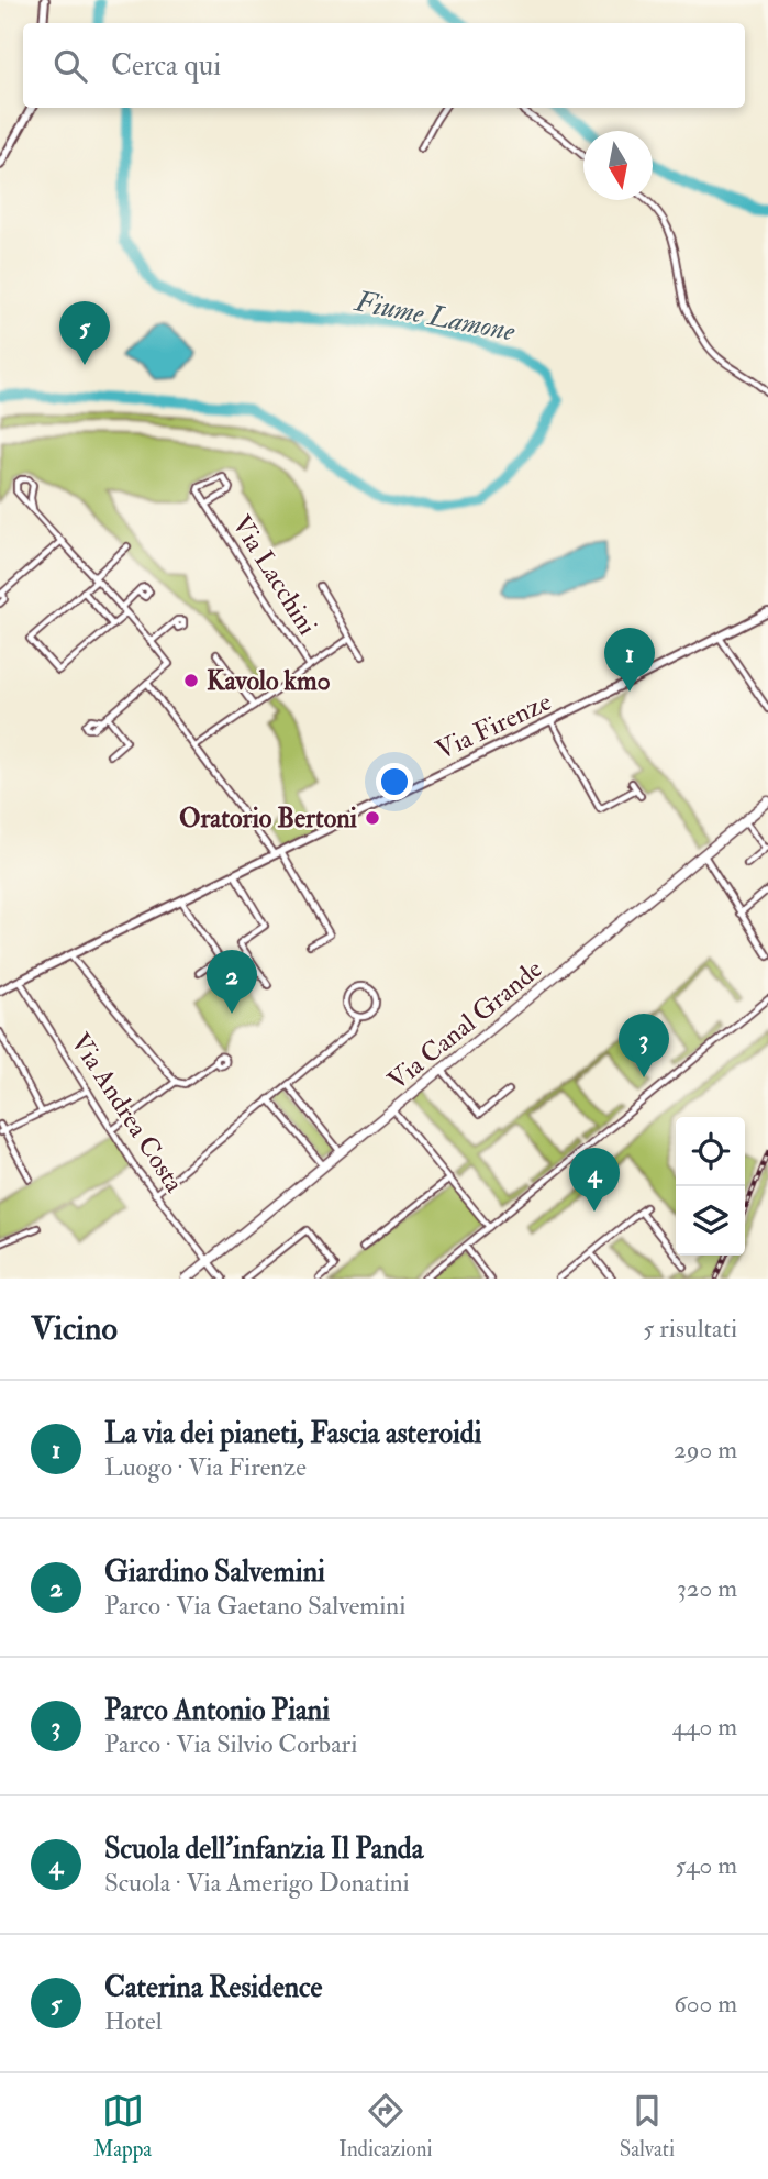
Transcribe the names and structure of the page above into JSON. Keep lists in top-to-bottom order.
{
  "streets": {
    "main road": ["Via Canal Grande"],
    "street": ["Via Lacchini", "Via Firenze", "Via Andrea Costa"]
  },
  "crossings": [
    ["Via Firenze", "Via Andrea Costa"],
    ["Via Canal Grande", "Via Andrea Costa"]
  ],
  "water": ["Fiume Lamone"],
  "places": ["Kavolo km0", "Oratorio Bertoni"],
  "north": "bottom",
  "page": {
    "search": "Cerca qui",
    "pins": [
      "5",
      "1",
      "2",
      "3",
      "4"
    ],
    "heading": ["Vicino", "5 risultati"],
    "list": [
      {
        "mark": "1",
        "name": "La via dei pianeti, Fascia asteroidi",
        "note": "Luogo · Via Firenze",
        "value": "290 m"
      },
      {
        "mark": "2",
        "name": "Giardino Salvemini",
        "note": "Parco · Via Gaetano Salvemini",
        "value": "320 m"
      },
      {
        "mark": "3",
        "name": "Parco Antonio Piani",
        "note": "Parco · Via Silvio Corbari",
        "value": "440 m"
      },
      {
        "mark": "4",
        "name": "Scuola dell'infanzia Il Panda",
        "note": "Scuola · Via Amerigo Donatini",
        "value": "540 m"
      },
      {
        "mark": "5",
        "name": "Caterina Residence",
        "note": "Hotel",
        "value": "600 m"
      }
    ],
    "nav": ["Mappa", "Indicazioni", "Salvati"]
  }
}
